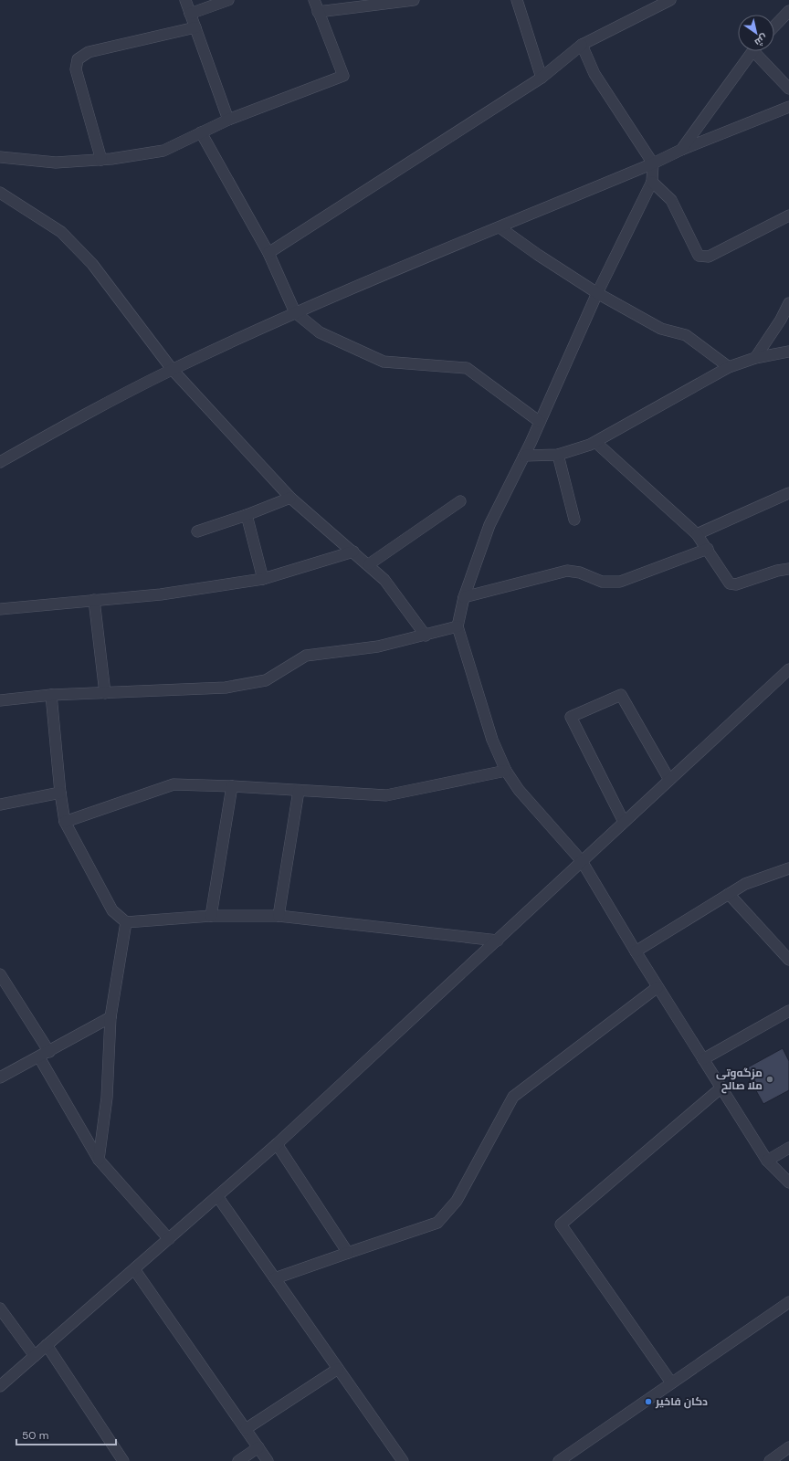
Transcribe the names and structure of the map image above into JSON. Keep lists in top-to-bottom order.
{
  "places": ["مزگه‌وتی ملا صالح", "دكان فاخیر"],
  "scale_bar": "50 m",
  "north": "bottom right"
}
